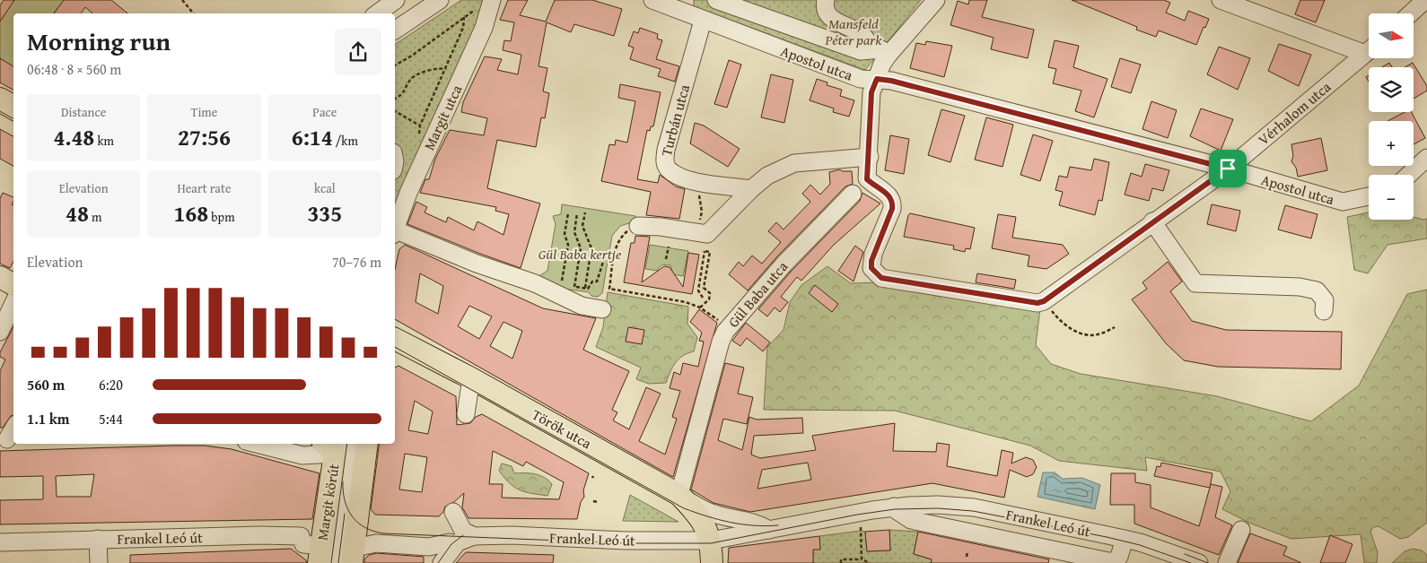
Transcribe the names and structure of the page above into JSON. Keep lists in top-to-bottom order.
{
  "streets": {
    "main road": ["Török utca", "Margit körút"],
    "street": [
      "Apostol utca",
      "Vérhalom utca",
      "Margit utca",
      "Turbán utca",
      "Gül Baba utca",
      "Frankel Leó út"
    ]
  },
  "crossings": [
    ["Apostol utca", "Vérhalom utca"],
    ["Apostol utca", "Turbán utca"],
    ["Gül Baba utca", "Török utca"],
    ["Gül Baba utca", "Frankel Leó út"],
    ["Török utca", "Frankel Leó út"],
    ["Margit körút", "Frankel Leó út"]
  ],
  "parks": ["Mansfeld Péter park", "Gül Baba kertje"],
  "north": "right",
  "page": {
    "map_buttons": ["+", "−"],
    "heading": ["Morning run", "06:48 · 8 × 560 m"],
    "stats": [
      ["Distance", "4.48 km"],
      ["Time", "27:56"],
      ["Pace", "6:14 /km"],
      ["Elevation", "48 m"],
      ["Heart rate", "168 bpm"],
      ["kcal", "335"]
    ],
    "chart": ["Elevation", "70–76 m"],
    "list": [
      {
        "name": "560 m",
        "note": "6:20"
      },
      {
        "name": "1.1 km",
        "note": "5:44"
      }
    ]
  }
}
